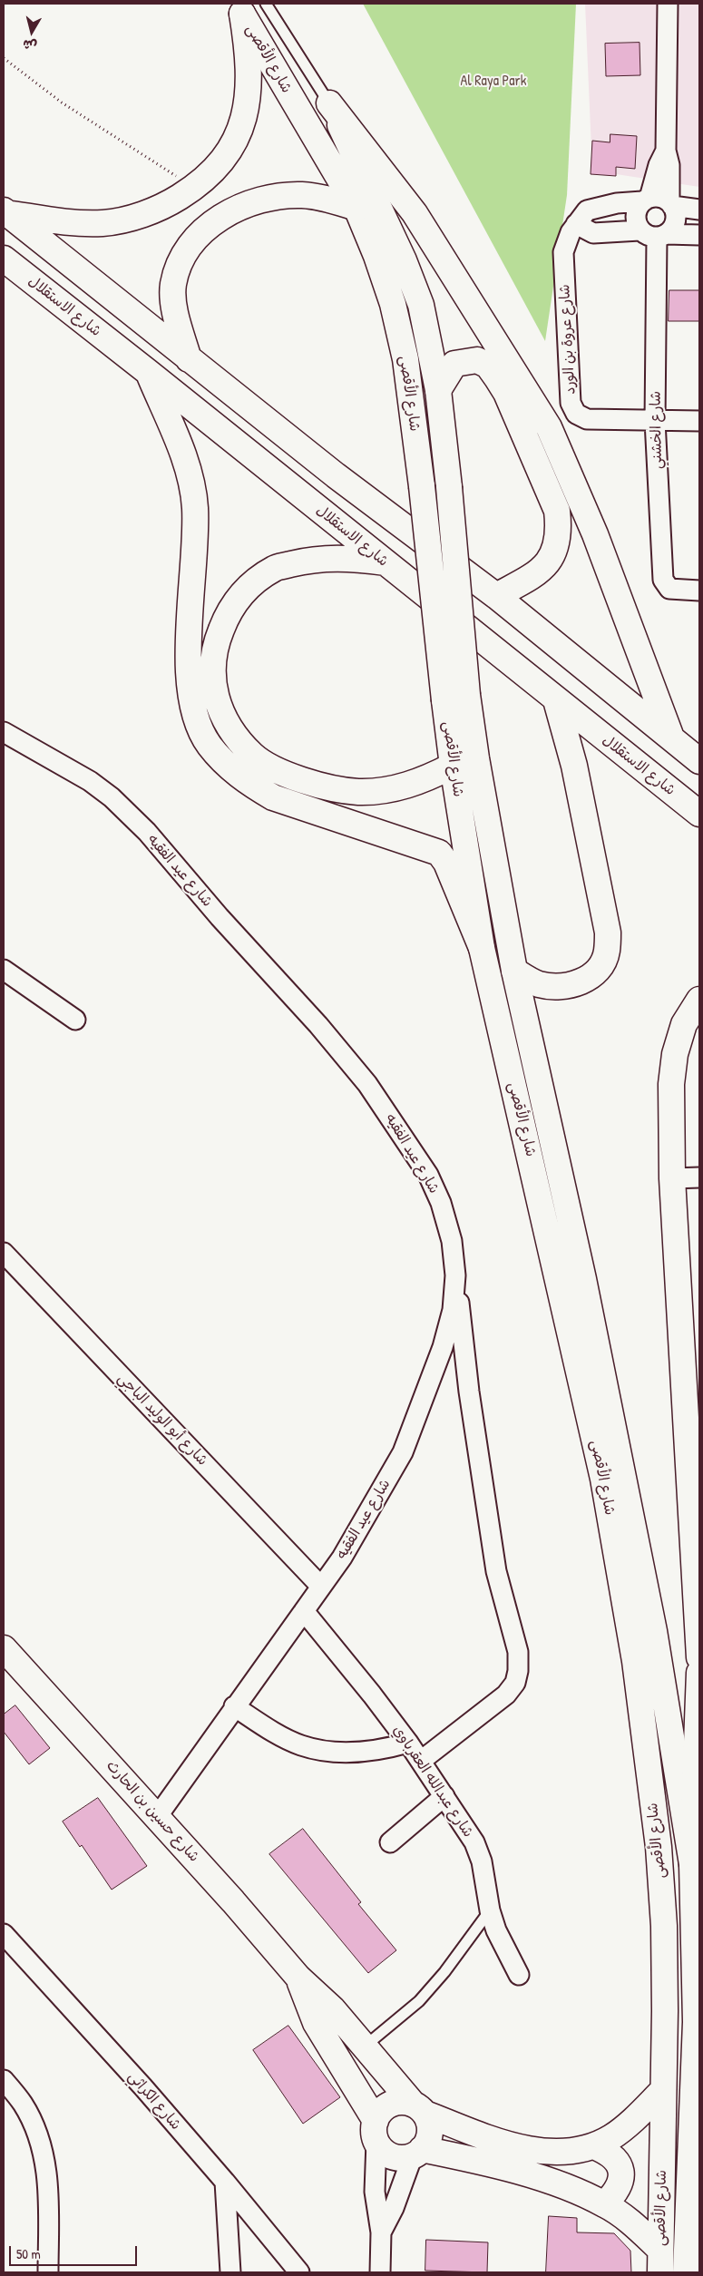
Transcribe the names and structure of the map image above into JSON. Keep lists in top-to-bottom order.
{
  "streets": {
    "main road": ["شارع الأقصى", "شارع الاستقلال", "شارع حسين بن الحارث"],
    "street": [
      "شارع عروة بن الورد",
      "شارع الخشني",
      "شارع عيد الفقيه",
      "شارع أبو الوليد الباجي",
      "شارع عبدالله العقرباوي",
      "شارع الكراثي"
    ]
  },
  "crossings": [
    ["شارع الأقصى", "شارع حسين بن الحارث"],
    ["شارع عروة بن الورد", "شارع الخشني"],
    ["شارع عيد الفقيه", "شارع أبو الوليد الباجي"],
    ["شارع عيد الفقيه", "شارع عبدالله العقرباوي"],
    ["شارع عيد الفقيه", "شارع حسين بن الحارث"]
  ],
  "parks": ["Al Raya Park"],
  "scale_bar": "50 m",
  "north": "bottom"
}
